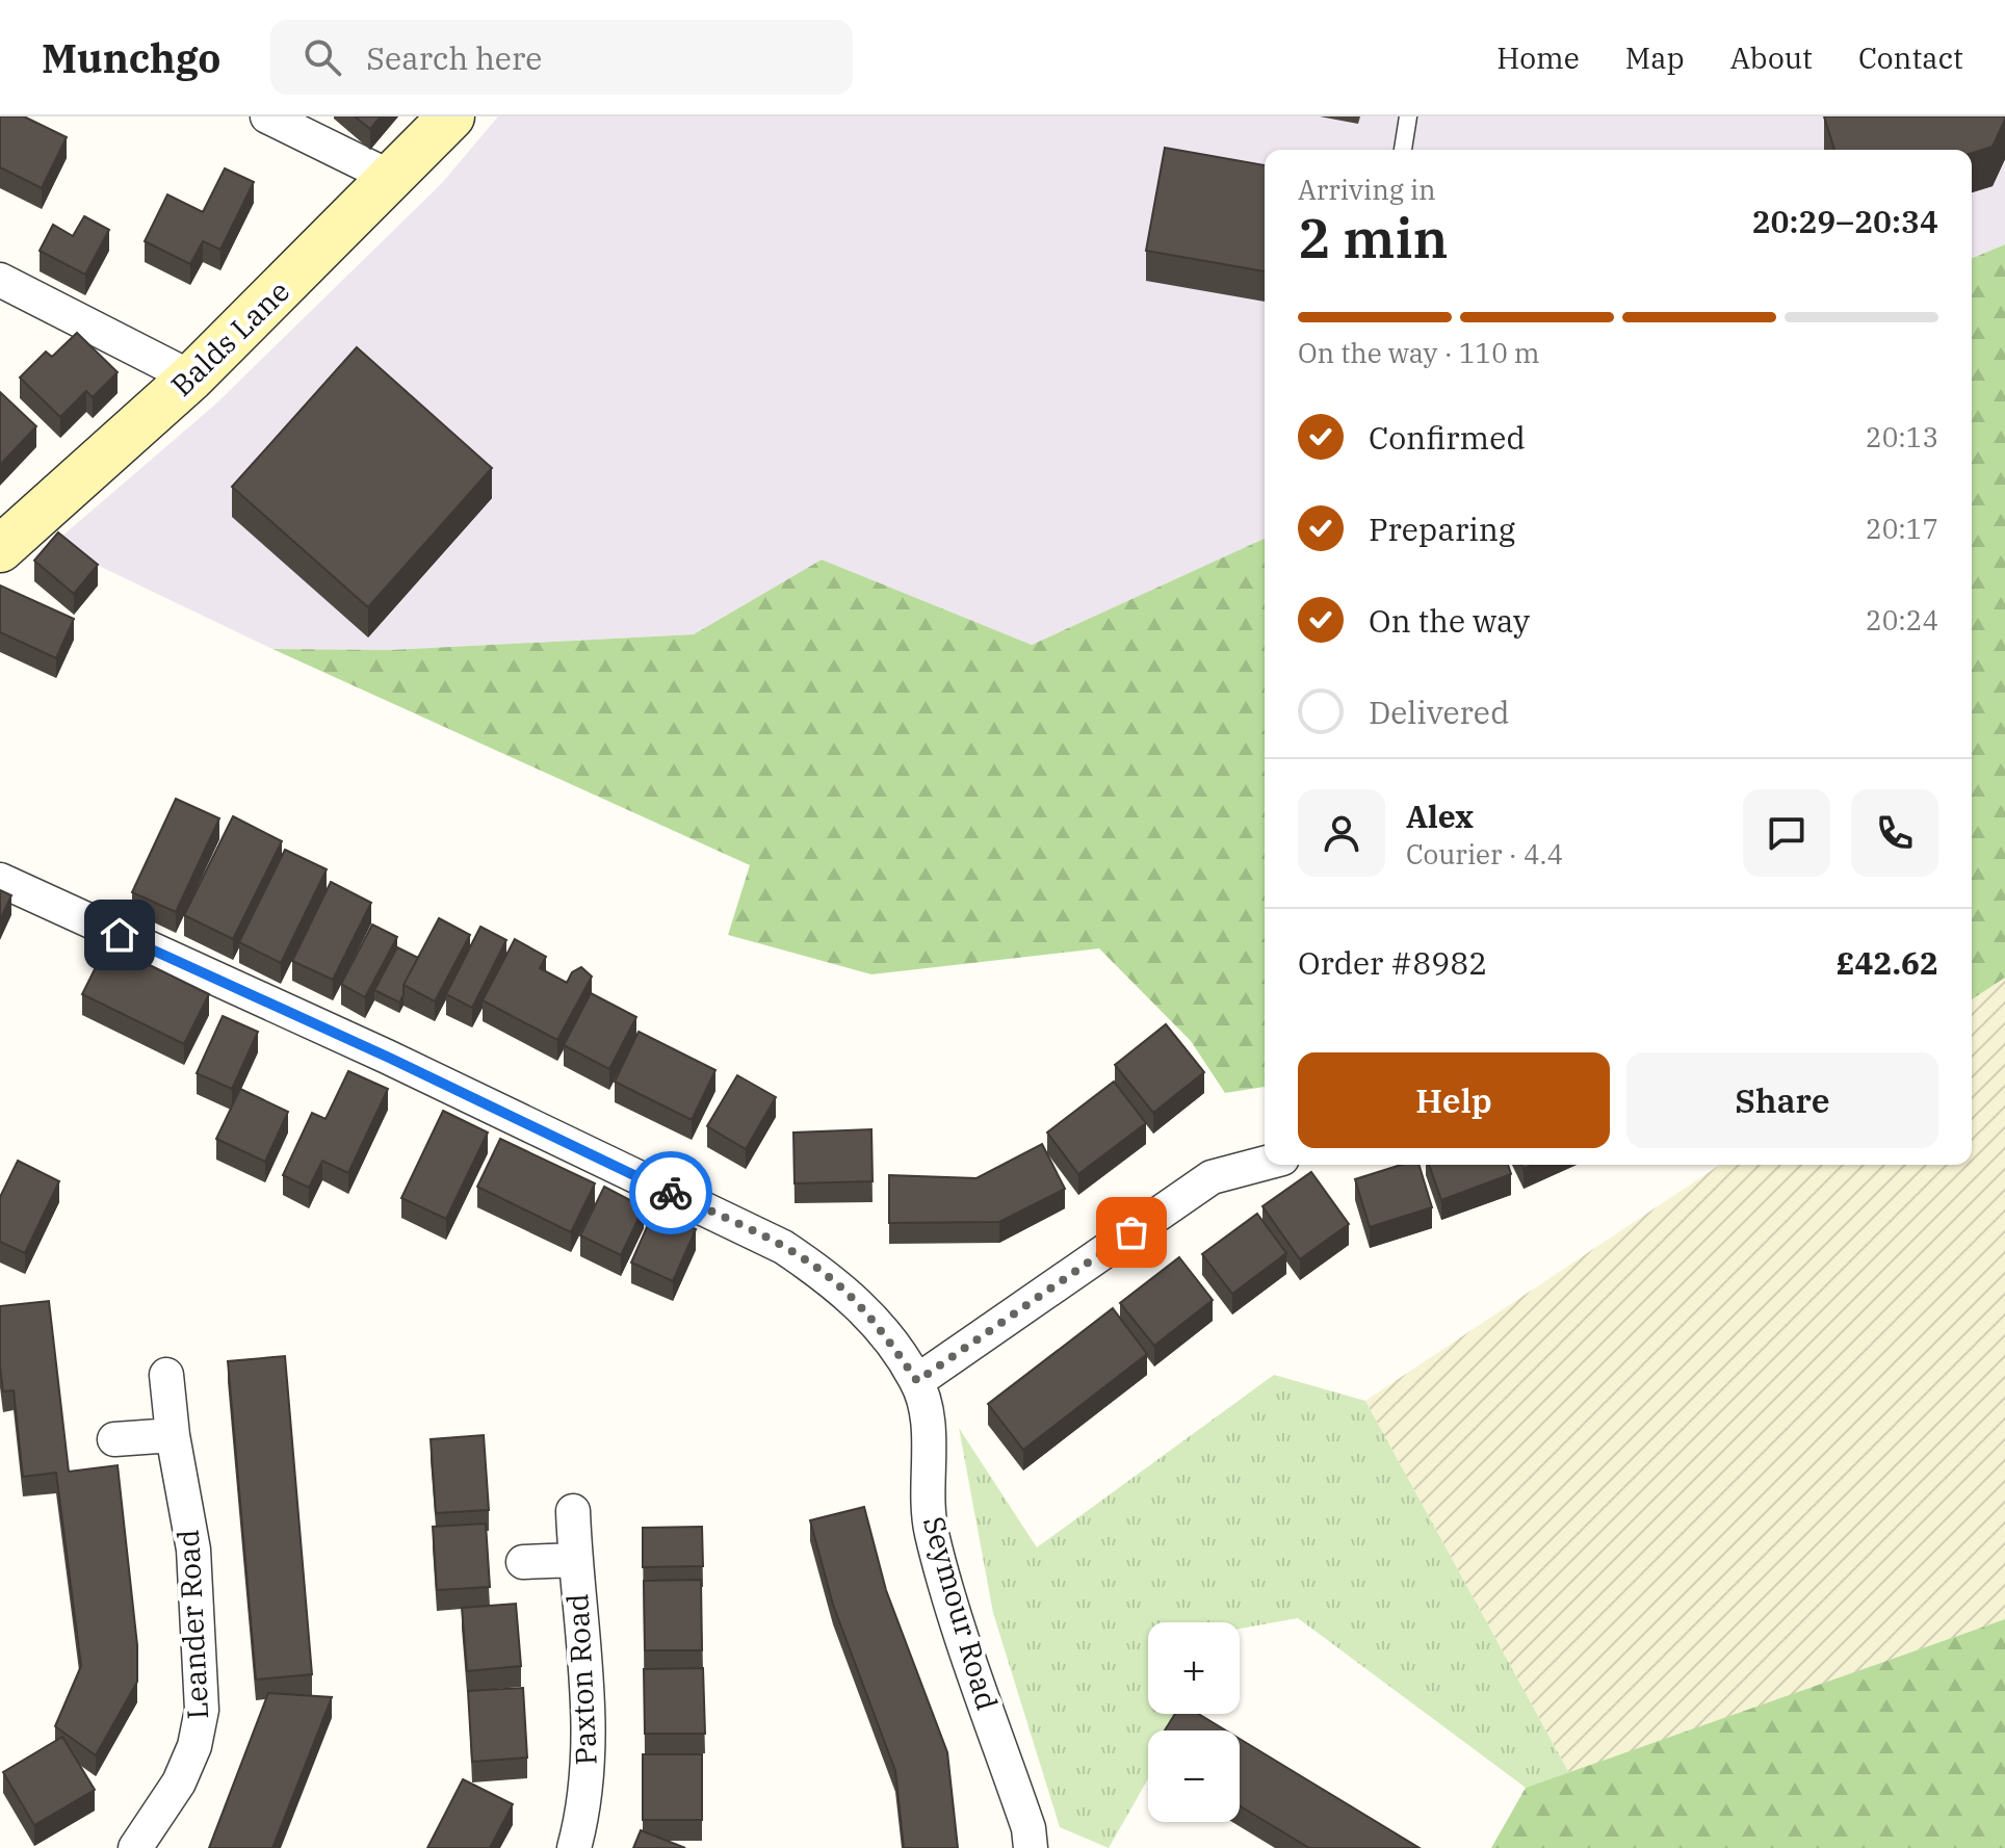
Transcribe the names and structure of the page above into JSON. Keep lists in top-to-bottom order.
{
  "streets": {
    "street": [
      "Balds Lane",
      "Seymour Road",
      "Leander Road",
      "Paxton Road"
    ]
  },
  "page": {
    "header": "Munchgo",
    "search": "Search here",
    "nav": [
      "Home",
      "Map",
      "About",
      "Contact"
    ],
    "heading": ["2 min", "Arriving in", "20:29–20:34"],
    "panel": [
      "Alex",
      "Courier · 4.4",
      "Order #8982",
      "£42.62"
    ],
    "bar": "On the way · 110 m",
    "list": [
      ["Confirmed", "20:13"],
      ["Preparing", "20:17"],
      ["On the way", "20:24"],
      "Delivered"
    ],
    "buttons": ["Help", "Share"],
    "map_buttons": ["+", "−"]
  }
}
